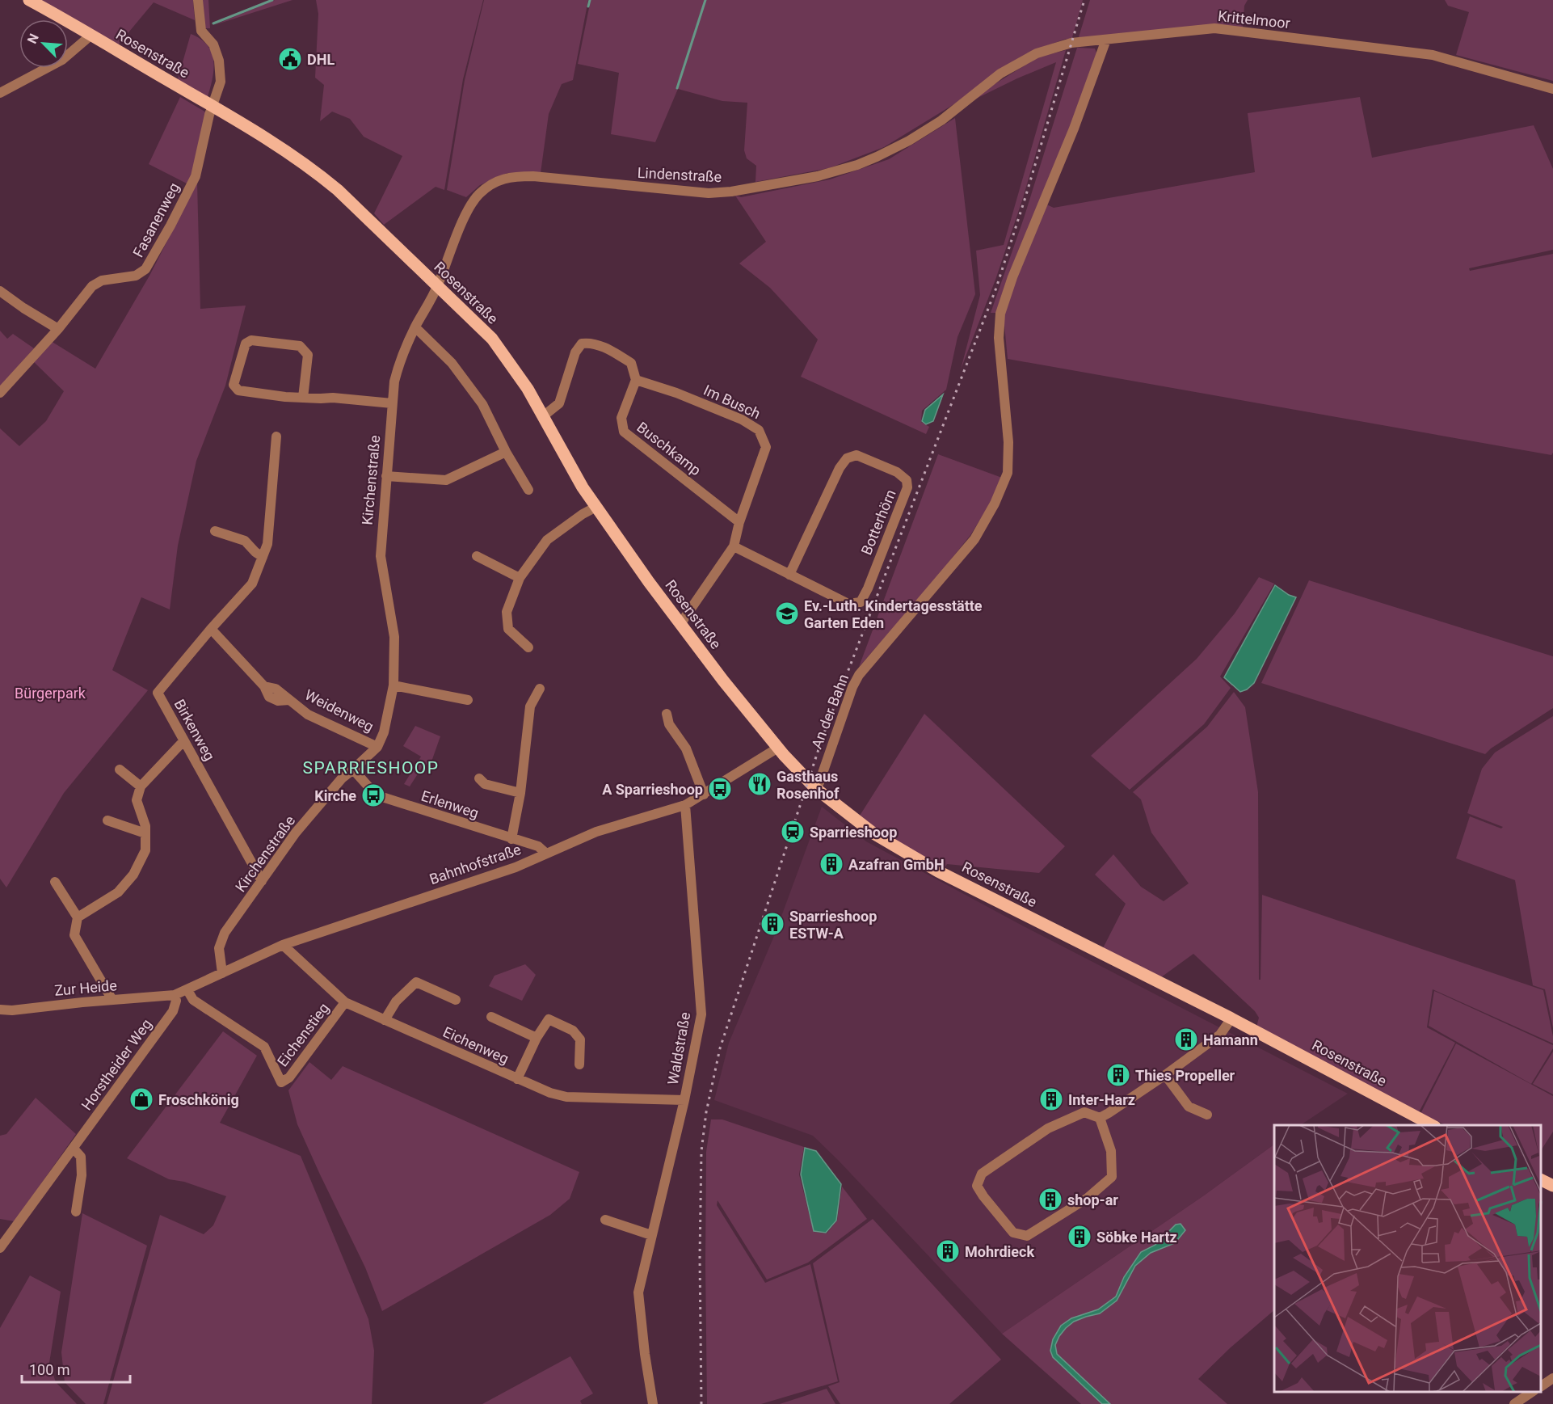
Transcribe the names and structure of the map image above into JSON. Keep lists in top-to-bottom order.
{
  "streets": {
    "main road": ["Rosenstraße"],
    "street": [
      "Krittelmoor",
      "Lindenstraße",
      "Fasanenweg",
      "Im Busch",
      "Buschkamp",
      "Kirchenstraße",
      "Botterhörn",
      "Weidenweg",
      "An der Bahn",
      "Birkenweg",
      "Erlenweg",
      "Bahnhofstraße",
      "Zur Heide",
      "Eichenstieg",
      "Eichenweg",
      "Waldstraße",
      "Horstheider Weg"
    ]
  },
  "crossings": [
    ["Krittelmoor", "Lindenstraße"],
    ["Krittelmoor", "An der Bahn"],
    ["Rosenstraße", "Lindenstraße"],
    ["Rosenstraße", "Fasanenweg"],
    ["Rosenstraße", "Im Busch"],
    ["Rosenstraße", "Kirchenstraße"],
    ["Rosenstraße", "An der Bahn"],
    ["Rosenstraße", "Bahnhofstraße"],
    ["Lindenstraße", "Kirchenstraße"],
    ["Im Busch", "Buschkamp"],
    ["Im Busch", "Botterhörn"],
    ["Kirchenstraße", "Weidenweg"],
    ["Kirchenstraße", "Birkenweg"],
    ["Kirchenstraße", "Erlenweg"],
    ["Kirchenstraße", "Bahnhofstraße"],
    ["Weidenweg", "Birkenweg"],
    ["Erlenweg", "Bahnhofstraße"],
    ["Bahnhofstraße", "Zur Heide"],
    ["Bahnhofstraße", "Eichenstieg"],
    ["Bahnhofstraße", "Eichenweg"],
    ["Bahnhofstraße", "Waldstraße"],
    ["Bahnhofstraße", "Horstheider Weg"],
    ["Zur Heide", "Horstheider Weg"],
    ["Eichenstieg", "Eichenweg"],
    ["Eichenweg", "Waldstraße"]
  ],
  "districts": ["SPARRIESHOOP"],
  "parks": ["Bürgerpark"],
  "places": {
    "public building": ["DHL"],
    "school or university": ["Ev.-Luth. Kindertagesstätte Garten Eden"],
    "restaurant": ["Gasthaus Rosenhof"],
    "bus stop": ["A Sparrieshoop", "Kirche"],
    "station": ["Sparrieshoop"],
    "building": [
      "Azafran GmbH",
      "Sparrieshoop ESTW-A",
      "Hamann",
      "Thies Propeller",
      "Inter-Harz",
      "shop-ar",
      "Söbke Hartz",
      "Mohrdieck"
    ],
    "shop": ["Froschkönig"]
  },
  "scale_bar": "100 m",
  "north": "top left"
}
